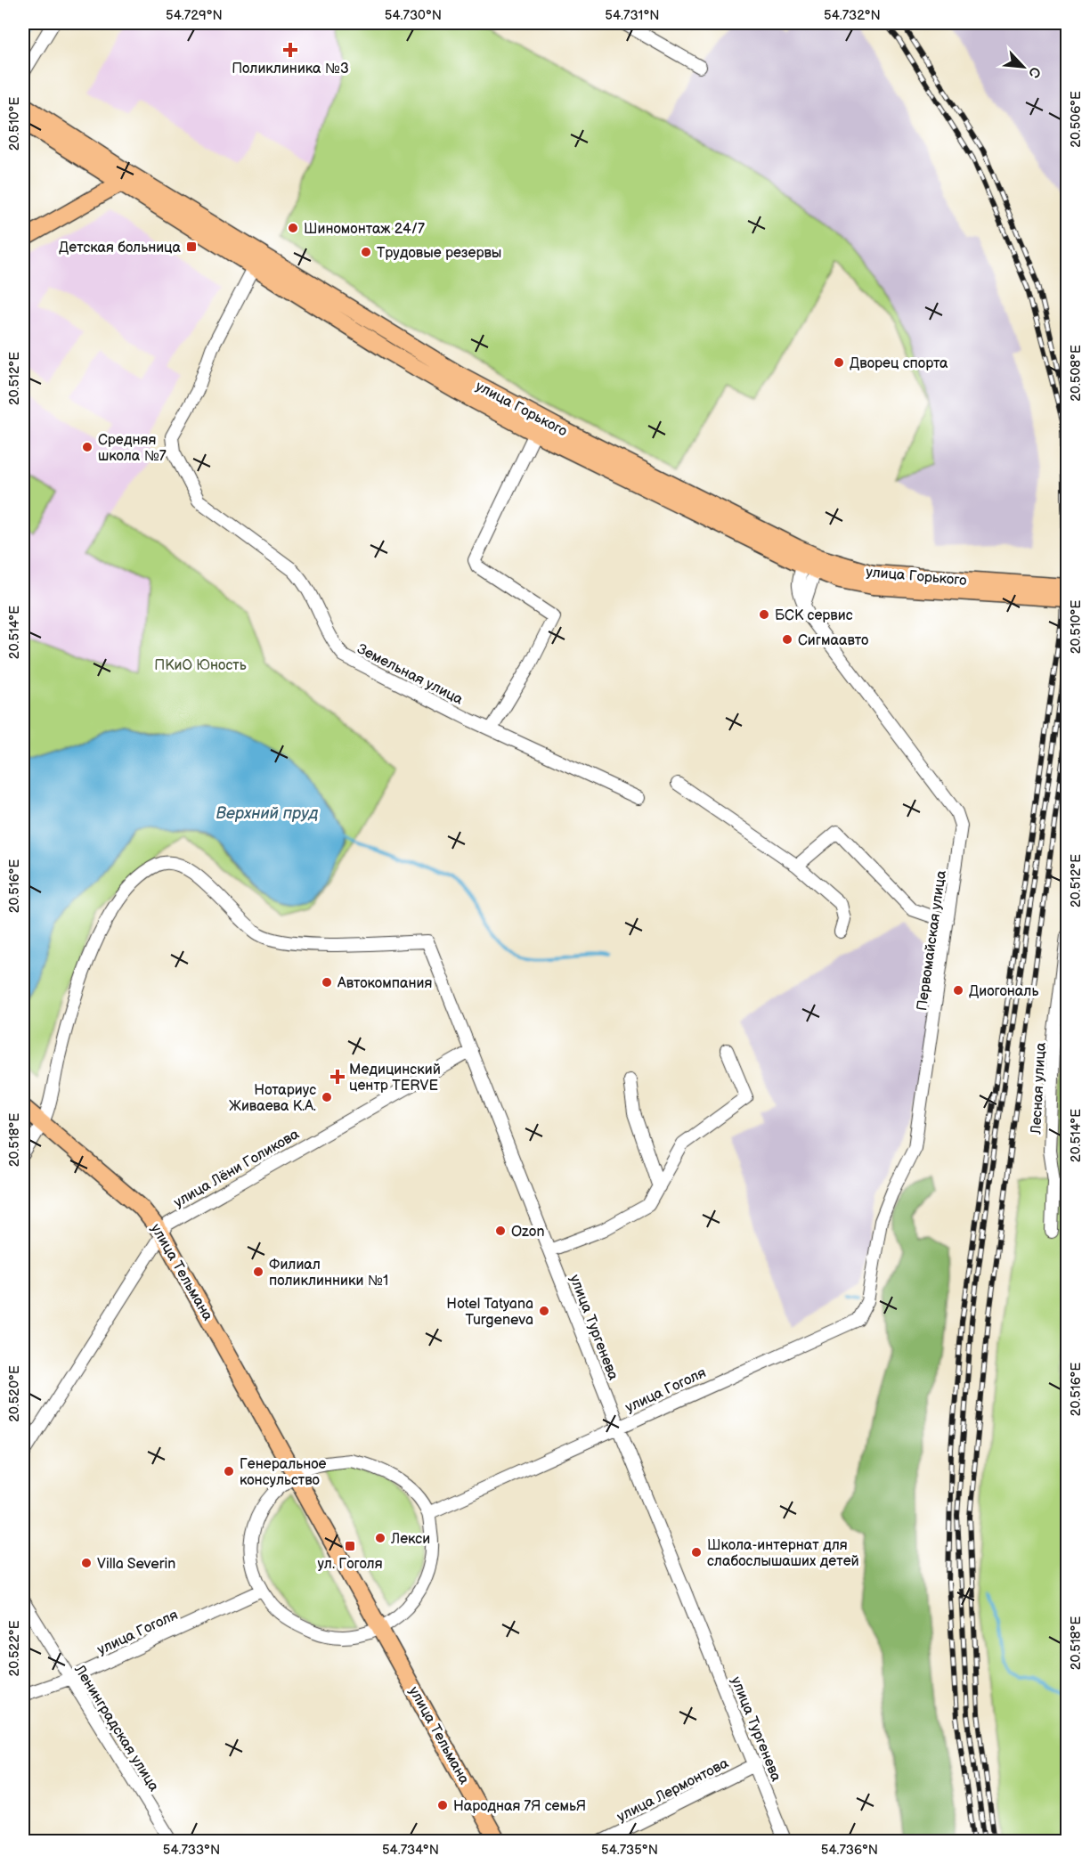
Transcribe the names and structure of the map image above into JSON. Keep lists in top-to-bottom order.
{
  "streets": {
    "main road": ["улица Горького", "улица Тельмана"],
    "street": [
      "Земельная улица",
      "Первомайская улица",
      "Лесная улица",
      "улица Лёни Голикова",
      "улица Тургенева",
      "улица Гоголя",
      "Ленинградская улица",
      "улица Лермонтова"
    ]
  },
  "crossings": [
    ["улица Горького", "Земельная улица"],
    ["улица Горького", "Первомайская улица"],
    ["Первомайская улица", "улица Гоголя"],
    ["улица Лёни Голикова", "улица Тельмана"],
    ["улица Лёни Голикова", "улица Тургенева"],
    ["улица Тельмана", "улица Тургенева"],
    ["улица Тургенева", "улица Гоголя"],
    ["улица Тургенева", "улица Лермонтова"],
    ["улица Гоголя", "Ленинградская улица"]
  ],
  "water": ["Верхний пруд"],
  "parks": ["ПКиО Юность"],
  "places": {
    "health": ["Поликлиника №3", "Медицинский центр TERVE"],
    "other": [
      "Шиномонтаж 24/7",
      "Трудовые резервы",
      "Дворец спорта",
      "Средняя школа №7",
      "БСК сервис",
      "Сигмаавто",
      "Автокомпания",
      "Диогональ",
      "Нотариус Живаева К.А.",
      "Ozon",
      "Филиал поликлинники №1",
      "Hotel Tatyana Turgeneva",
      "Генеральное консульство",
      "Лекси",
      "Школа-интернат для слабослышаших детей",
      "Villa Severin",
      "Народная 7Я семьЯ"
    ],
    "transit": ["Детская больница", "ул. Гоголя"]
  },
  "north": "bottom right",
  "coordinates": [
    "54.729°N",
    "54.730°N",
    "54.731°N",
    "54.732°N",
    "20.506°E",
    "20.510°E",
    "20.508°E",
    "20.512°E",
    "20.514°E",
    "20.516°E",
    "20.518°E",
    "20.520°E",
    "20.522°E",
    "54.733°N",
    "54.734°N",
    "54.735°N",
    "54.736°N"
  ]
}
